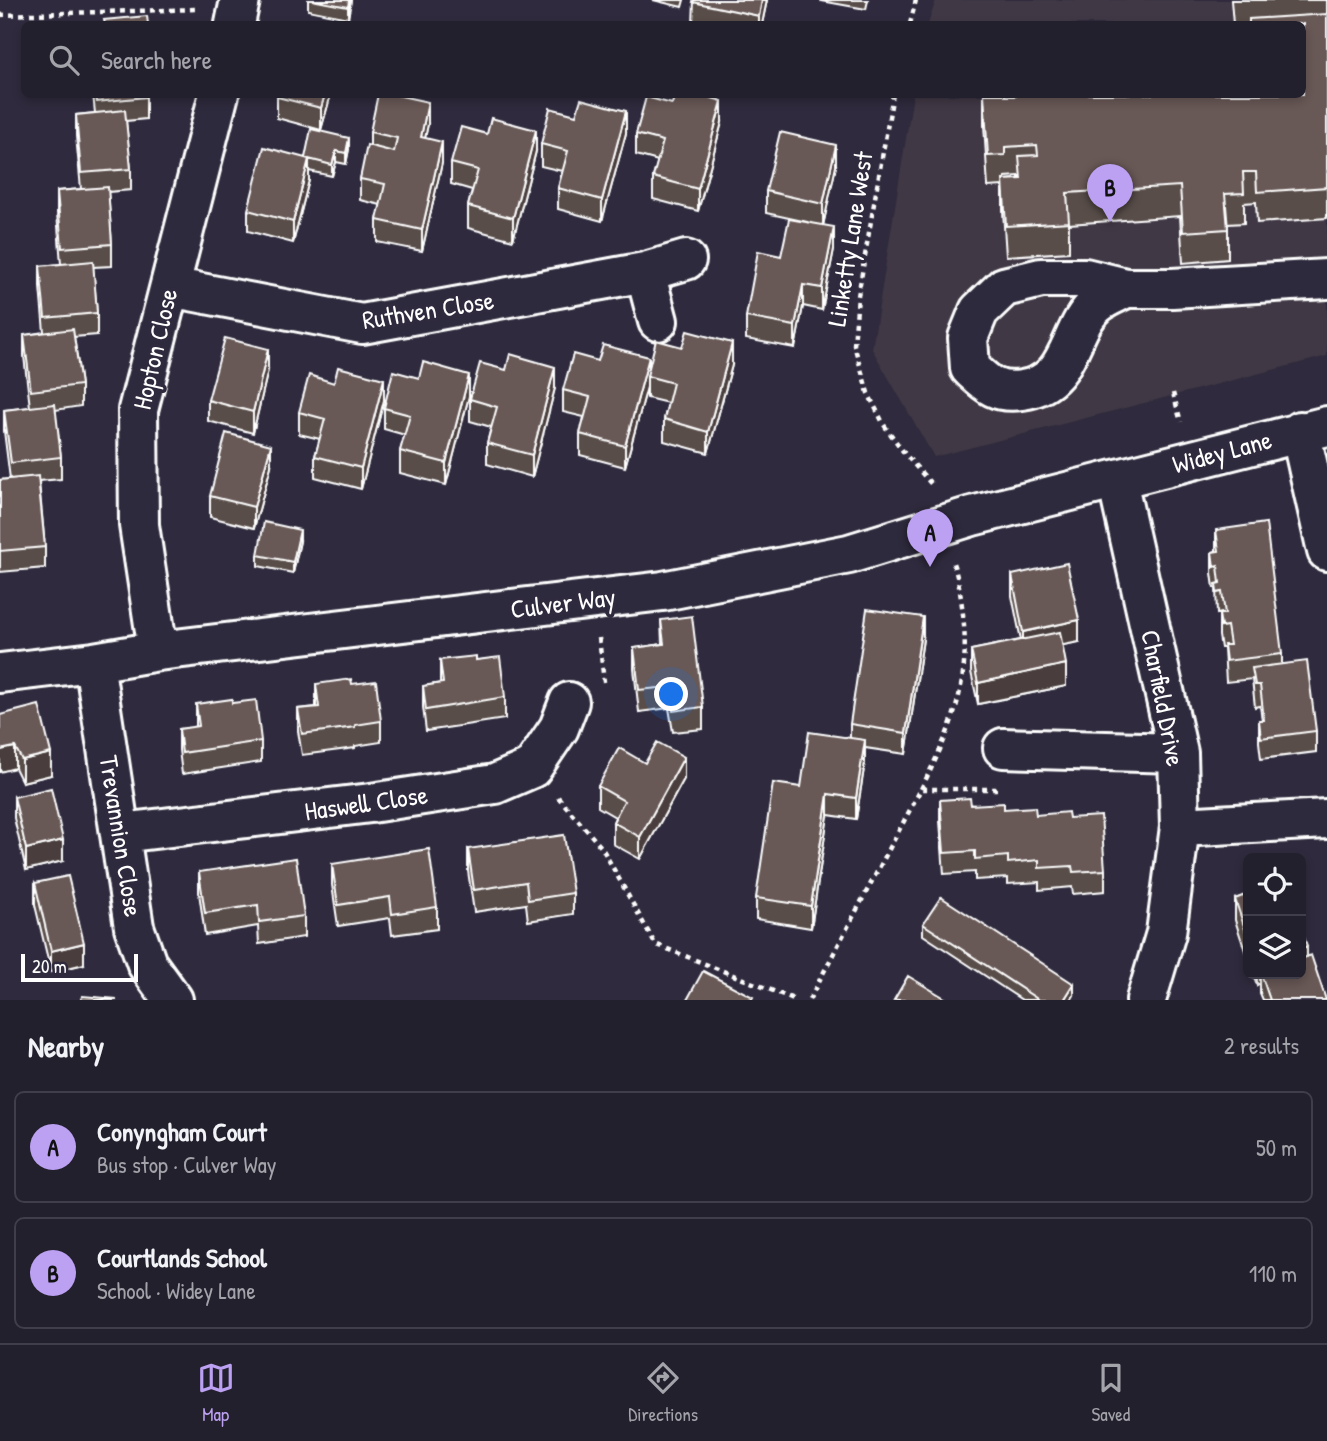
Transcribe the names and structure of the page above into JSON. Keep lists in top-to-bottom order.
{
  "streets": {
    "street": [
      "Ruthven Close",
      "Hopton Close",
      "Widey Lane",
      "Culver Way",
      "Charfield Drive",
      "Haswell Close",
      "Trevannion Close"
    ],
    "path": ["Linketty Lane West"]
  },
  "crossings": [
    ["Linketty Lane West", "Culver Way"],
    ["Ruthven Close", "Hopton Close"],
    ["Hopton Close", "Culver Way"],
    ["Widey Lane", "Culver Way"],
    ["Widey Lane", "Charfield Drive"],
    ["Culver Way", "Charfield Drive"],
    ["Culver Way", "Trevannion Close"],
    ["Haswell Close", "Trevannion Close"]
  ],
  "scale_bar": "20 m",
  "page": {
    "search": "Search here",
    "pins": ["B", "A"],
    "scale": "20 m",
    "heading": ["Nearby", "2 results"],
    "list": [
      {
        "mark": "A",
        "name": "Conyngham Court",
        "note": "Bus stop · Culver Way",
        "value": "50 m"
      },
      {
        "mark": "B",
        "name": "Courtlands School",
        "note": "School · Widey Lane",
        "value": "110 m"
      }
    ],
    "nav": ["Map", "Directions", "Saved"]
  }
}
